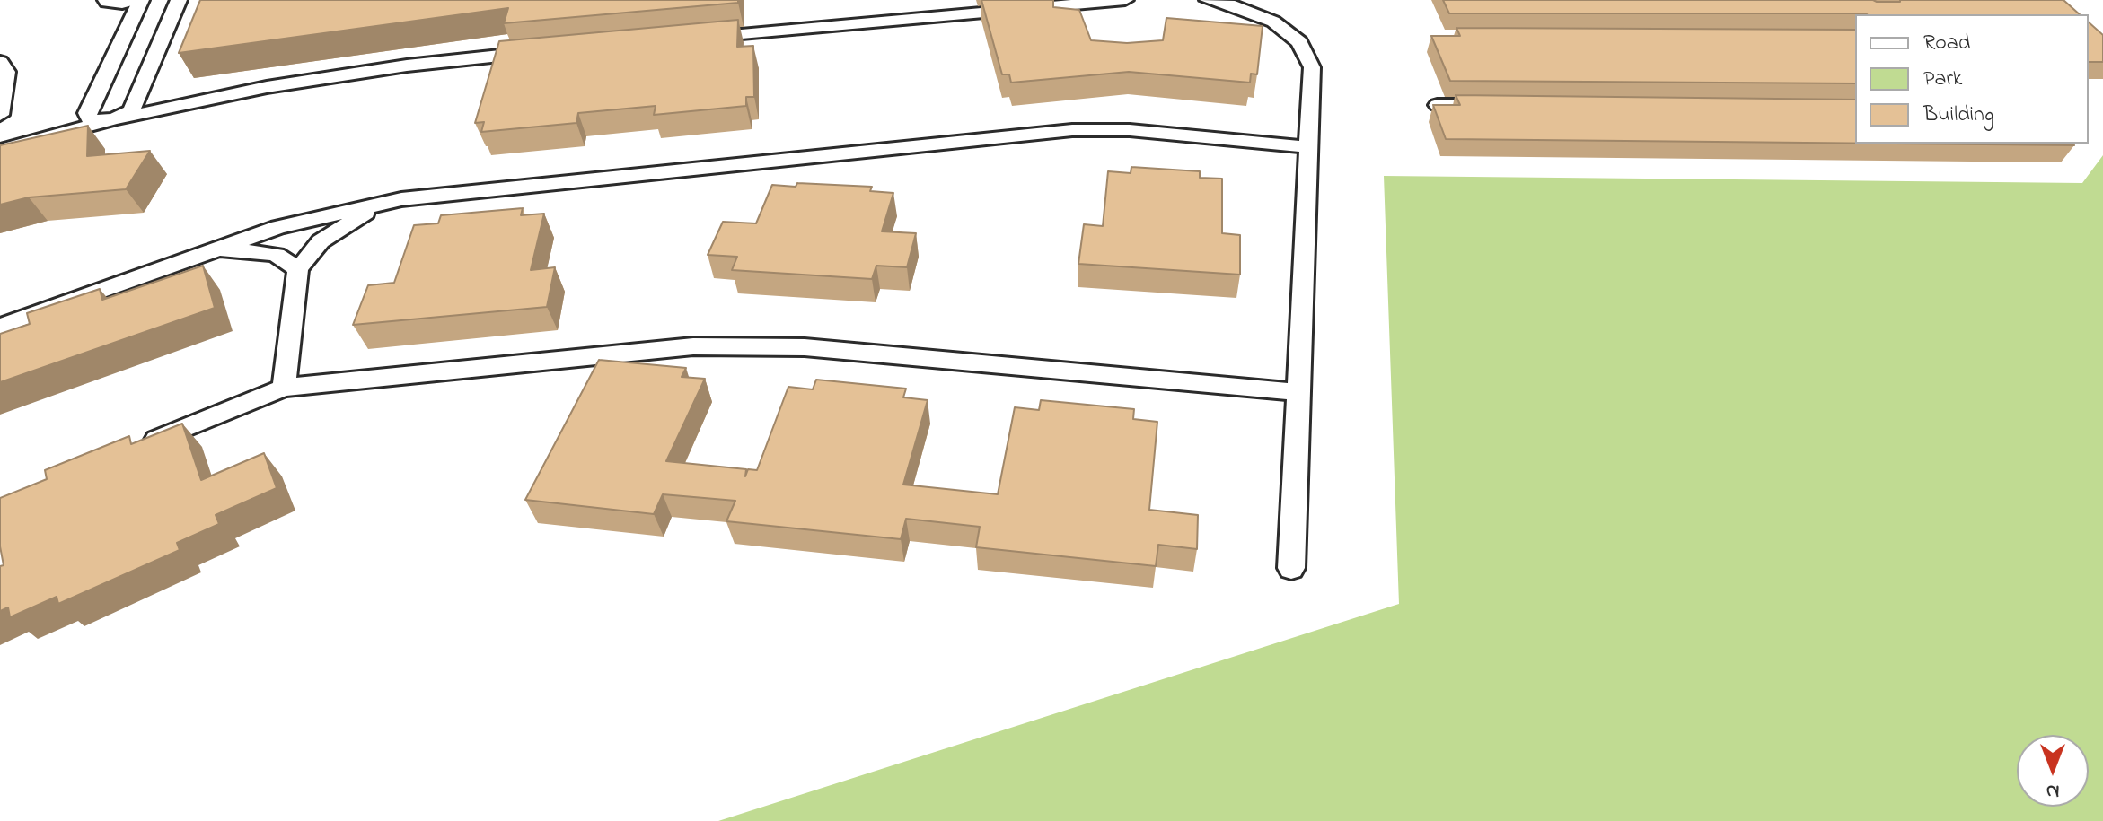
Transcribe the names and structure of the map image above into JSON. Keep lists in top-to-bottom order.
{
  "legend": ["Road", "Park", "Building"],
  "north": "bottom"
}
